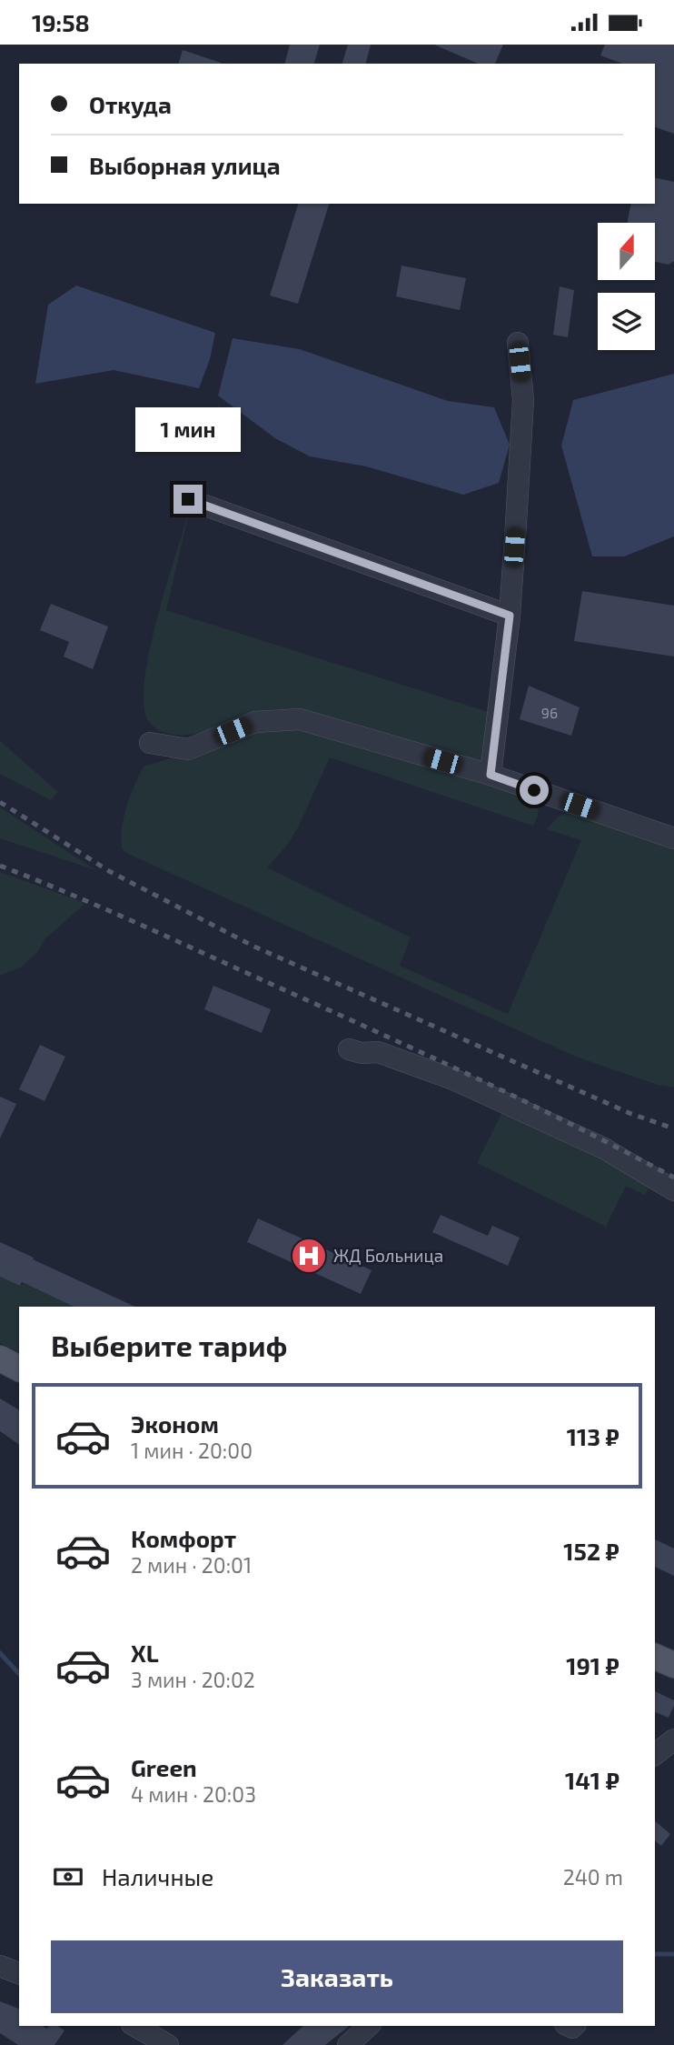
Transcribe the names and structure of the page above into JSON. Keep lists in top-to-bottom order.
{
  "places": {
    "hospital": ["ЖД Больница"]
  },
  "house_numbers": ["96"],
  "north": "top",
  "page": {
    "status": "19:58",
    "banner": ["Откуда", "Выборная улица"],
    "bubble": "1 мин",
    "heading": "Выберите тариф",
    "list": [
      {
        "name": "Эконом",
        "note": "1 мин · 20:00",
        "value": "113 ₽"
      },
      {
        "name": "Комфорт",
        "note": "2 мин · 20:01",
        "value": "152 ₽"
      },
      {
        "name": "XL",
        "note": "3 мин · 20:02",
        "value": "191 ₽"
      },
      {
        "name": "Green",
        "note": "4 мин · 20:03",
        "value": "141 ₽"
      }
    ],
    "pay": ["Наличные", "240 m"],
    "buttons": "Заказать"
  }
}
